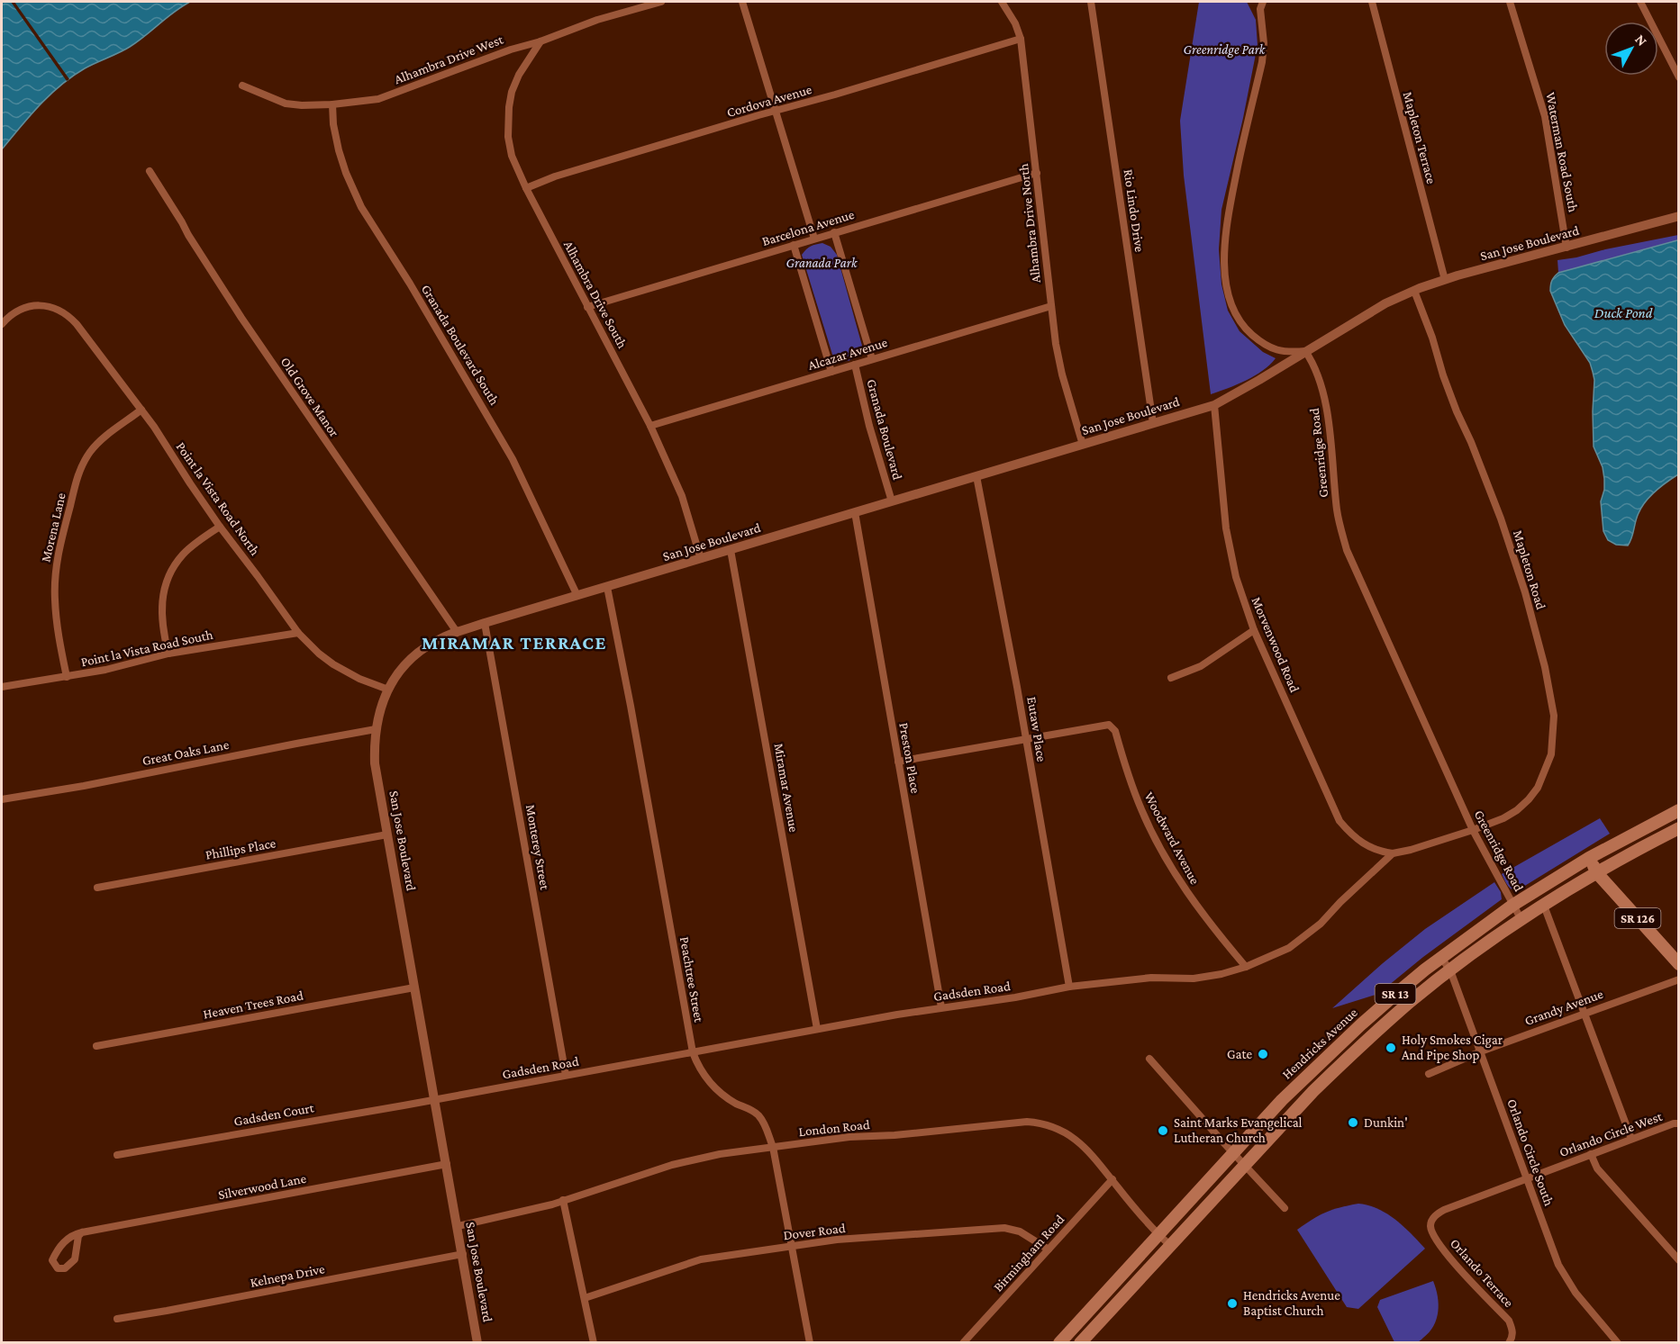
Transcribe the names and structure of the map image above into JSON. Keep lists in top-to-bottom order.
{
  "streets": {
    "main road": ["SR 126", "SR 13", "Hendricks Avenue"],
    "street": [
      "Alhambra Drive West",
      "Cordova Avenue",
      "Mapleton Terrace",
      "Waterman Road South",
      "Rio Lindo Drive",
      "Alhambra Drive North",
      "Barcelona Avenue",
      "San Jose Boulevard",
      "Alhambra Drive South",
      "Granada Boulevard South",
      "Alcazar Avenue",
      "Old Grove Manor",
      "Granada Boulevard",
      "Greenridge Road",
      "Point la Vista Road North",
      "Morena Lane",
      "Mapleton Road",
      "Morvenwood Road",
      "Point la Vista Road South",
      "Eutaw Place",
      "Great Oaks Lane",
      "Preston Place",
      "Miramar Avenue",
      "Woodward Avenue",
      "Monterey Street",
      "Phillips Place",
      "Peachtree Street",
      "Gadsden Road",
      "Heaven Trees Road",
      "Grandy Avenue",
      "Gadsden Court",
      "London Road",
      "Orlando Circle West",
      "Orlando Circle South",
      "Silverwood Lane",
      "Dover Road",
      "Birmingham Road",
      "Orlando Terrace",
      "Kelnepa Drive"
    ]
  },
  "crossings": [
    ["Alhambra Drive West", "Alhambra Drive South"],
    ["Alhambra Drive West", "Granada Boulevard South"],
    ["Cordova Avenue", "Alhambra Drive North"],
    ["Cordova Avenue", "Alhambra Drive South"],
    ["Mapleton Terrace", "San Jose Boulevard"],
    ["Waterman Road South", "San Jose Boulevard"],
    ["Rio Lindo Drive", "San Jose Boulevard"],
    ["Alhambra Drive North", "Barcelona Avenue"],
    ["Alhambra Drive North", "San Jose Boulevard"],
    ["Alhambra Drive North", "Alcazar Avenue"],
    ["Barcelona Avenue", "Alhambra Drive South"],
    ["Barcelona Avenue", "Granada Boulevard"],
    ["San Jose Boulevard", "Alhambra Drive South"],
    ["San Jose Boulevard", "Granada Boulevard South"],
    ["San Jose Boulevard", "Old Grove Manor"],
    ["San Jose Boulevard", "Granada Boulevard"],
    ["San Jose Boulevard", "Greenridge Road"],
    ["San Jose Boulevard", "Point la Vista Road North"],
    ["San Jose Boulevard", "Mapleton Road"],
    ["San Jose Boulevard", "Morvenwood Road"],
    ["San Jose Boulevard", "Eutaw Place"],
    ["San Jose Boulevard", "Great Oaks Lane"],
    ["San Jose Boulevard", "Preston Place"],
    ["San Jose Boulevard", "Miramar Avenue"],
    ["San Jose Boulevard", "Monterey Street"],
    ["San Jose Boulevard", "Phillips Place"],
    ["San Jose Boulevard", "Peachtree Street"],
    ["San Jose Boulevard", "Gadsden Road"],
    ["San Jose Boulevard", "Heaven Trees Road"],
    ["San Jose Boulevard", "Gadsden Court"],
    ["San Jose Boulevard", "London Road"],
    ["San Jose Boulevard", "Silverwood Lane"],
    ["San Jose Boulevard", "Kelnepa Drive"],
    ["Alhambra Drive South", "Alcazar Avenue"],
    ["Alcazar Avenue", "Granada Boulevard"],
    ["Greenridge Road", "Mapleton Road"],
    ["Greenridge Road", "SR 13"],
    ["Greenridge Road", "Hendricks Avenue"],
    ["Point la Vista Road North", "Morena Lane"],
    ["Point la Vista Road North", "Point la Vista Road South"],
    ["Morena Lane", "Point la Vista Road South"],
    ["Morvenwood Road", "Gadsden Road"],
    ["Eutaw Place", "Woodward Avenue"],
    ["Eutaw Place", "Gadsden Road"],
    ["Preston Place", "Woodward Avenue"],
    ["Preston Place", "Gadsden Road"],
    ["Miramar Avenue", "Gadsden Road"],
    ["Woodward Avenue", "Gadsden Road"],
    ["Monterey Street", "Gadsden Road"],
    ["SR 126", "SR 13"],
    ["SR 126", "Hendricks Avenue"],
    ["Peachtree Street", "Gadsden Road"],
    ["Peachtree Street", "London Road"],
    ["Peachtree Street", "Dover Road"],
    ["Gadsden Road", "Gadsden Court"],
    ["SR 13", "London Road"],
    ["SR 13", "Orlando Circle South"],
    ["Grandy Avenue", "Orlando Circle South"],
    ["Hendricks Avenue", "London Road"],
    ["Hendricks Avenue", "Orlando Circle South"],
    ["London Road", "Birmingham Road"],
    ["Orlando Circle West", "Orlando Circle South"],
    ["Orlando Circle West", "Orlando Terrace"],
    ["Dover Road", "Birmingham Road"]
  ],
  "districts": ["MIRAMAR TERRACE"],
  "water": ["Duck Pond"],
  "parks": ["Greenridge Park", "Granada Park"],
  "places": [
    "Holy Smokes Cigar And Pipe Shop",
    "Gate",
    "Dunkin'",
    "Saint Marks Evangelical Lutheran Church",
    "Hendricks Avenue Baptist Church"
  ],
  "north": "top right"
}
